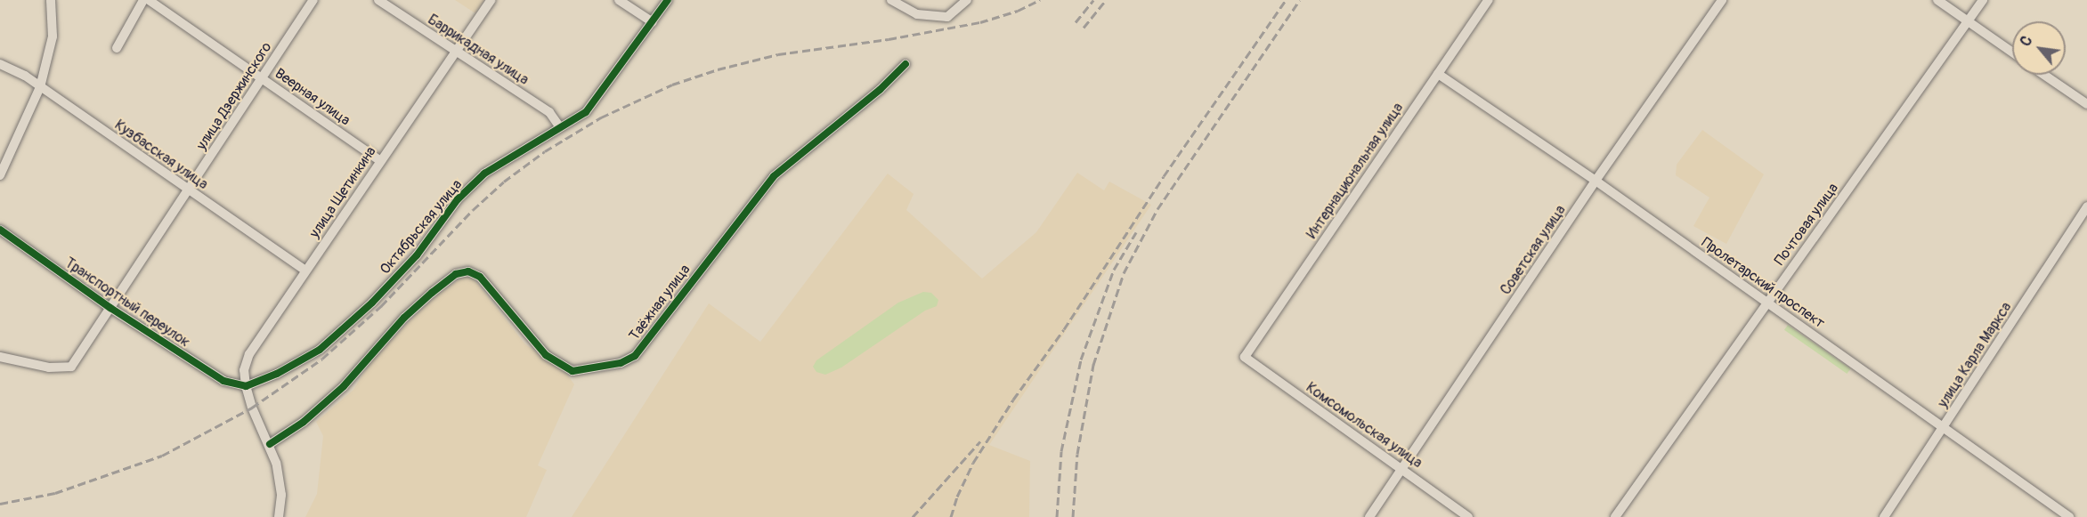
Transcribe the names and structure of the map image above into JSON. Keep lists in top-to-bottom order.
{
  "streets": {
    "street": [
      "Баррикадная улица",
      "улица Дзержинского",
      "Веерная улица",
      "Кузбасская улица",
      "Интернациональная улица",
      "улица Щетинкина",
      "Почтовая улица",
      "Октябрьская улица",
      "Советская улица",
      "Пролетарский проспект",
      "Транспортный переулок",
      "Таёжная улица",
      "улица Карла Маркса",
      "Комсомольская улица"
    ]
  },
  "crossings": [
    ["Баррикадная улица", "улица Щетинкина"],
    ["Баррикадная улица", "Октябрьская улица"],
    ["улица Дзержинского", "Веерная улица"],
    ["улица Дзержинского", "Кузбасская улица"],
    ["улица Дзержинского", "Транспортный переулок"],
    ["Веерная улица", "улица Щетинкина"],
    ["Кузбасская улица", "улица Щетинкина"],
    ["Интернациональная улица", "Пролетарский проспект"],
    ["Интернациональная улица", "Комсомольская улица"],
    ["улица Щетинкина", "Октябрьская улица"],
    ["улица Щетинкина", "Транспортный переулок"],
    ["улица Щетинкина", "Таёжная улица"],
    ["Почтовая улица", "Пролетарский проспект"],
    ["Октябрьская улица", "Транспортный переулок"],
    ["Советская улица", "Пролетарский проспект"],
    ["Советская улица", "Комсомольская улица"],
    ["Пролетарский проспект", "улица Карла Маркса"]
  ],
  "north": "top left"
}
